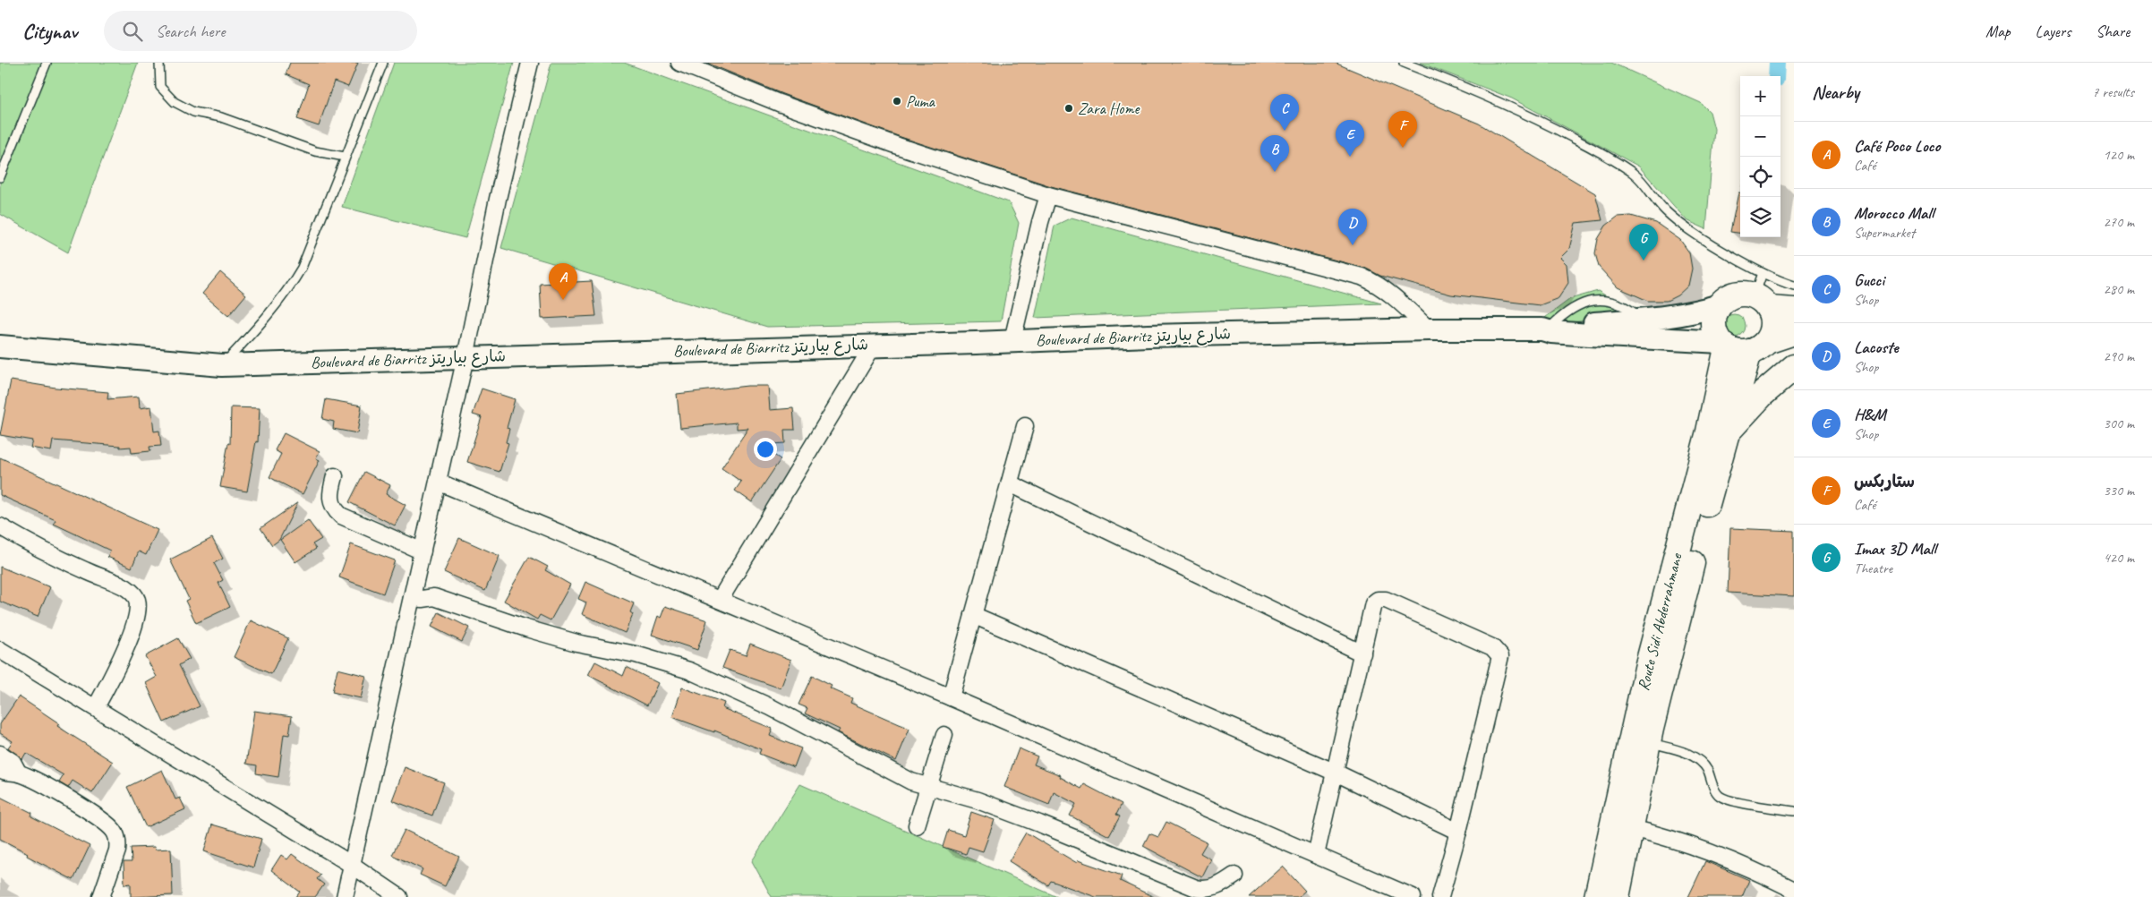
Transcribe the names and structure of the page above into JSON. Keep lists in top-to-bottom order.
{
  "streets": {
    "main road": ["Route Sidi Abderrahmane"],
    "street": ["Boulevard de Biarritz شارع بياريتز"]
  },
  "crossings": [
    ["Boulevard de Biarritz شارع بياريتز", "Route Sidi Abderrahmane"]
  ],
  "places": ["Puma", "Zara Home"],
  "page": {
    "header": "Citynav",
    "search": "Search here",
    "nav": ["Map", "Layers", "Share"],
    "heading": ["Nearby", "7 results"],
    "map_buttons": ["+", "−"],
    "pins": [
      "C",
      "F",
      "E",
      "B",
      "D",
      "G",
      "A"
    ],
    "list": [
      {
        "mark": "A",
        "name": "Café Poco Loco",
        "note": "Café",
        "value": "120 m"
      },
      {
        "mark": "B",
        "name": "Morocco Mall",
        "note": "Supermarket",
        "value": "270 m"
      },
      {
        "mark": "C",
        "name": "Gucci",
        "note": "Shop",
        "value": "280 m"
      },
      {
        "mark": "D",
        "name": "Lacoste",
        "note": "Shop",
        "value": "290 m"
      },
      {
        "mark": "E",
        "name": "H&M",
        "note": "Shop",
        "value": "300 m"
      },
      {
        "mark": "F",
        "name": "ستاربكس",
        "note": "Café",
        "value": "330 m"
      },
      {
        "mark": "G",
        "name": "Imax 3D Mall",
        "note": "Theatre",
        "value": "420 m"
      }
    ]
  }
}
